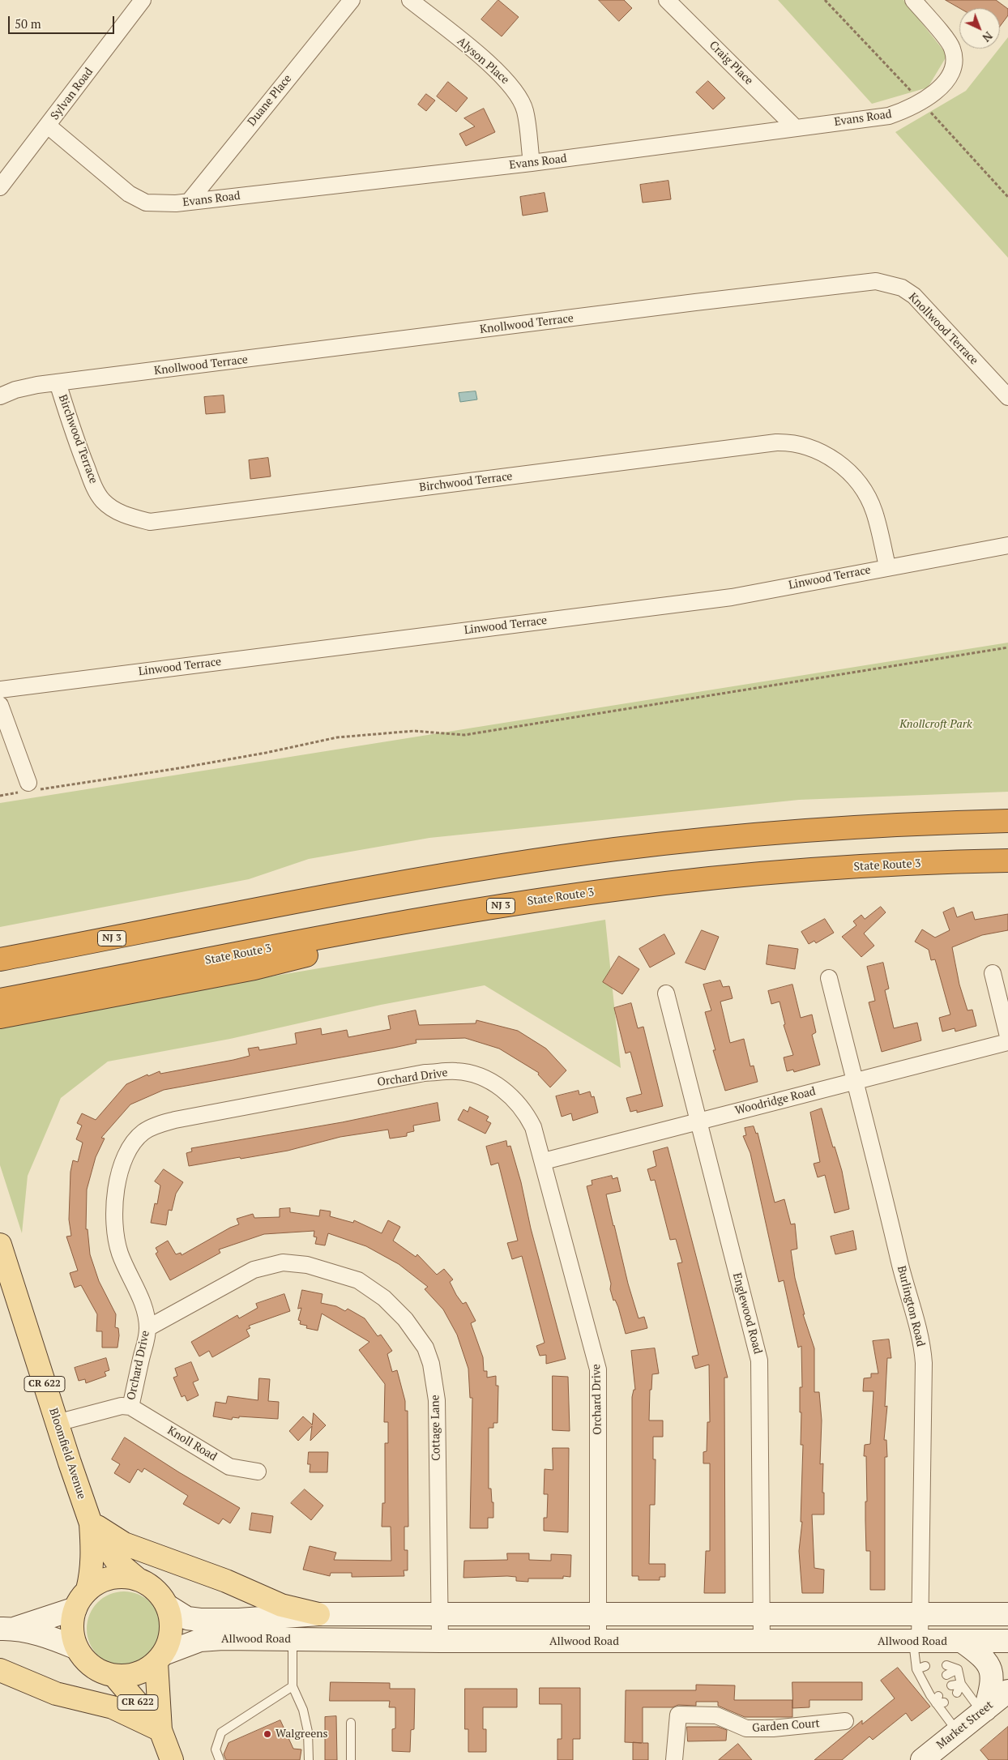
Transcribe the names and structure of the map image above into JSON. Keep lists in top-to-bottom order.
{
  "streets": {
    "highway": ["State Route 3", "NJ 3"],
    "main road": [
      "CR 622",
      "Bloomfield Avenue",
      "Allwood Road",
      "Market Street"
    ],
    "street": [
      "Alyson Place",
      "Craig Place",
      "Sylvan Road",
      "Duane Place",
      "Evans Road",
      "Knollwood Terrace",
      "Birchwood Terrace",
      "Linwood Terrace",
      "Orchard Drive",
      "Woodridge Road",
      "Burlington Road",
      "Englewood Road",
      "Cottage Lane",
      "Knoll Road",
      "Garden Court"
    ]
  },
  "crossings": [
    ["Alyson Place", "Evans Road"],
    ["Craig Place", "Evans Road"],
    ["Sylvan Road", "Evans Road"],
    ["Duane Place", "Evans Road"],
    ["Knollwood Terrace", "Birchwood Terrace"],
    ["Birchwood Terrace", "Linwood Terrace"],
    ["Orchard Drive", "Woodridge Road"],
    ["Orchard Drive", "Cottage Lane"],
    ["Orchard Drive", "Knoll Road"],
    ["Orchard Drive", "Bloomfield Avenue"],
    ["Orchard Drive", "Allwood Road"],
    ["Woodridge Road", "Burlington Road"],
    ["Woodridge Road", "Englewood Road"],
    ["Burlington Road", "Allwood Road"],
    ["Englewood Road", "Allwood Road"],
    ["CR 622", "Bloomfield Avenue"],
    ["CR 622", "Allwood Road"],
    ["Cottage Lane", "Allwood Road"],
    ["Bloomfield Avenue", "Allwood Road"]
  ],
  "parks": ["Knollcroft Park"],
  "places": ["Walgreens"],
  "scale_bar": "50 m",
  "north": "bottom right"
}
